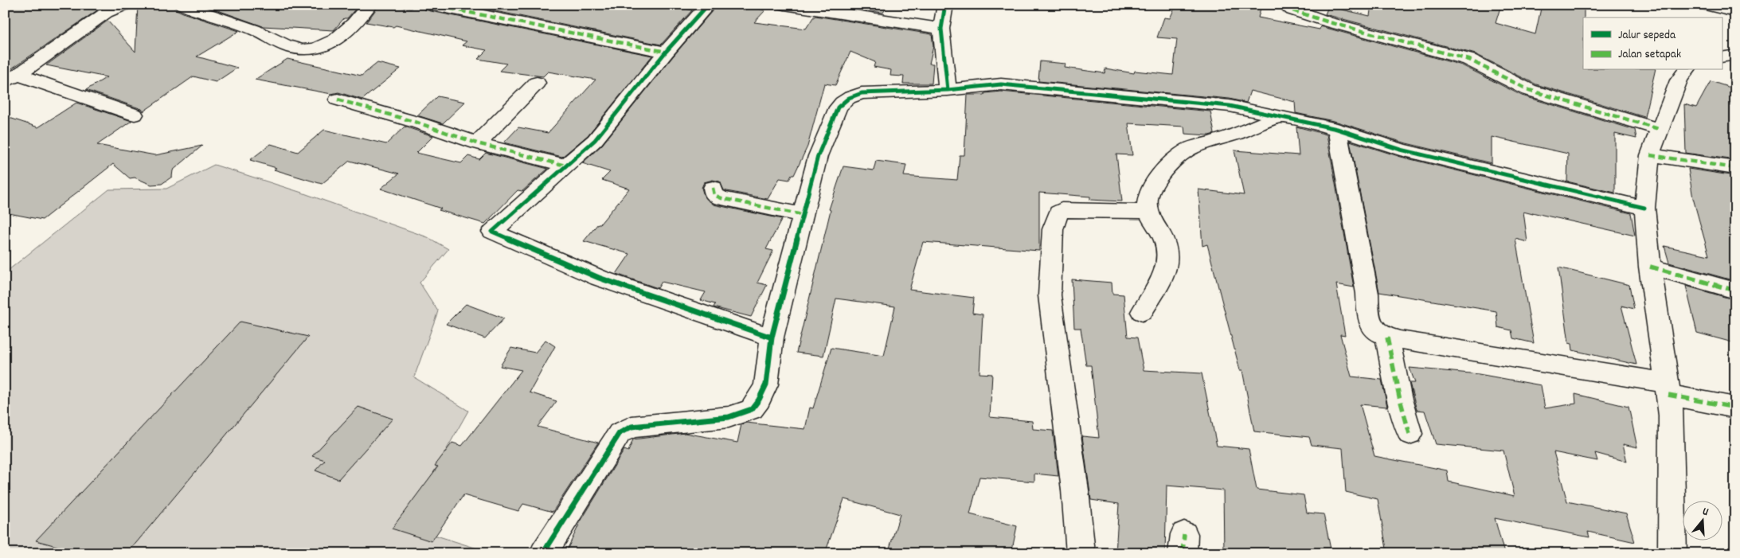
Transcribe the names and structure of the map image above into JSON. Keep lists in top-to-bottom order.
{
  "legend": ["Jalur sepeda", "Jalan setapak"],
  "north": "top"
}
